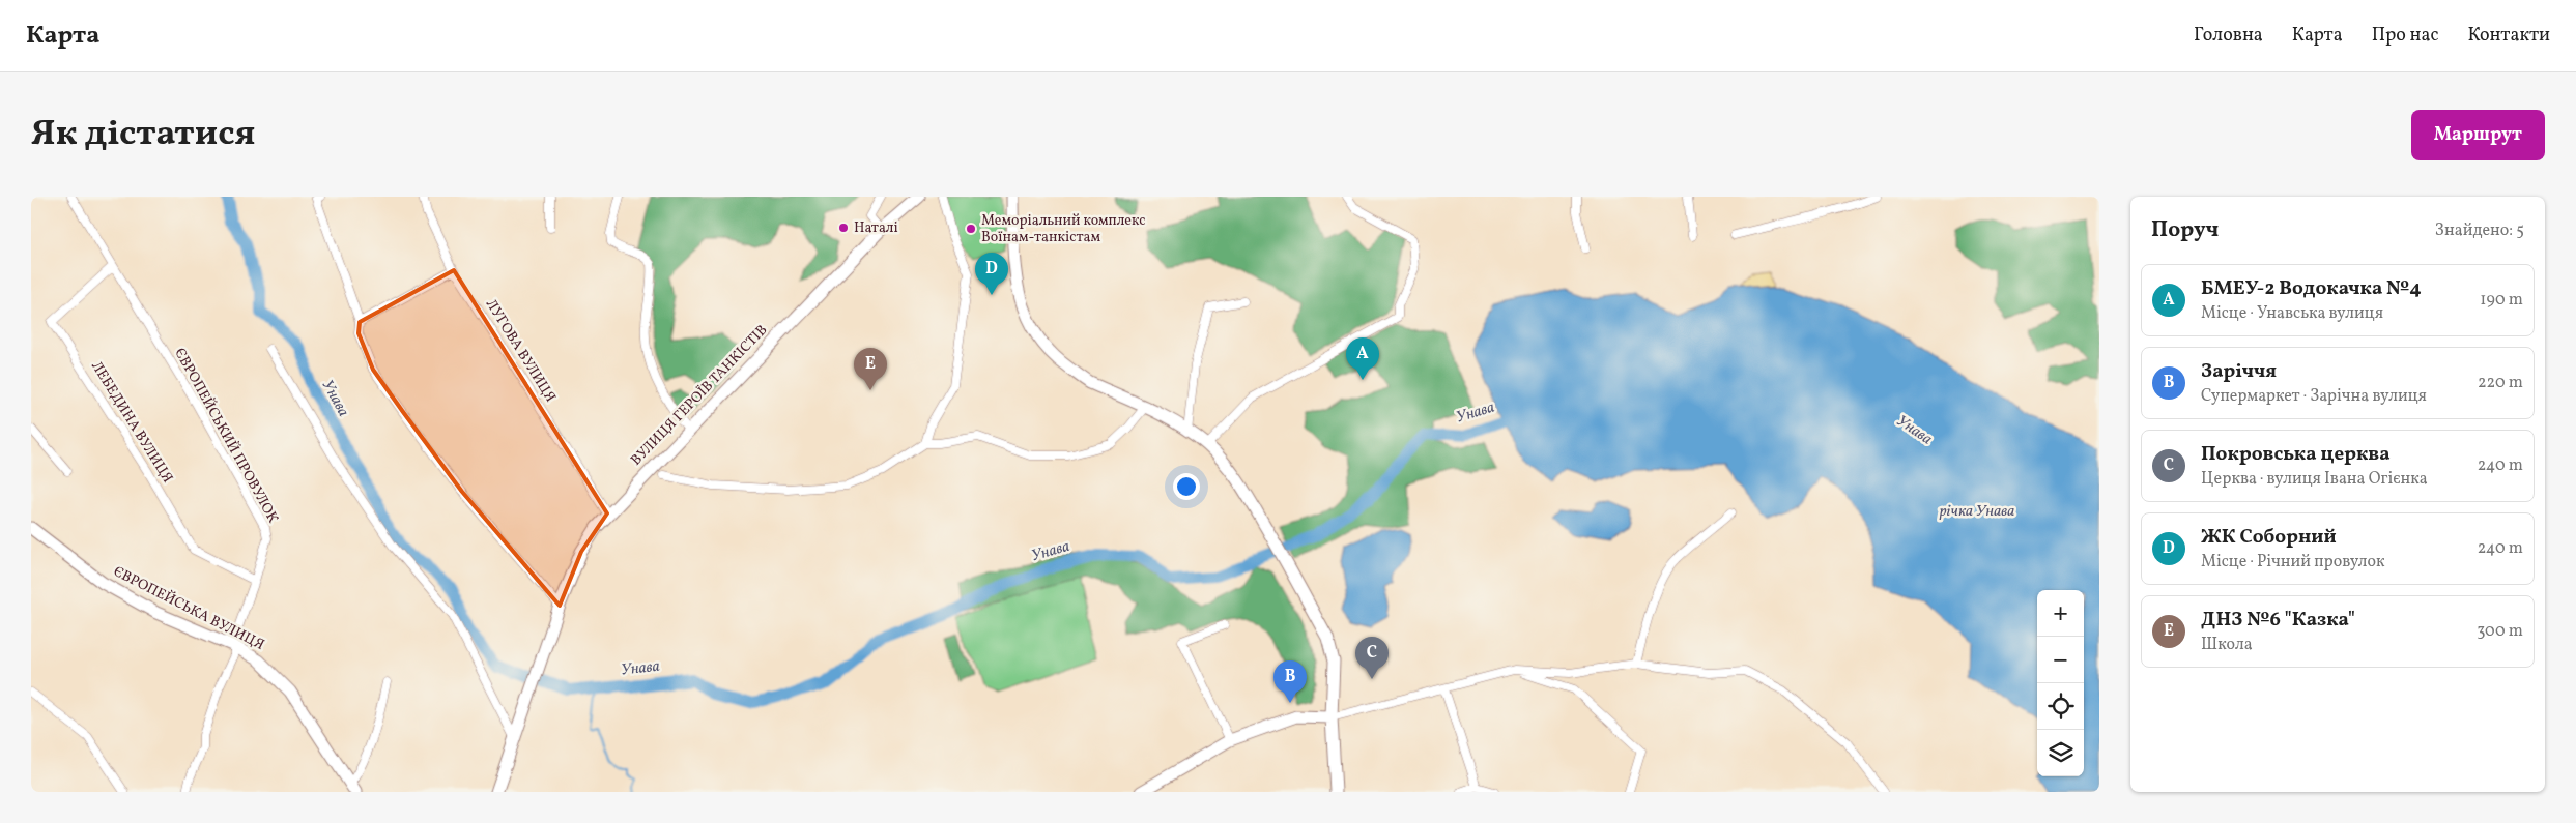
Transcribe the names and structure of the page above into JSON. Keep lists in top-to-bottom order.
{
  "streets": {
    "street": [
      "ЛУГОВА ВУЛИЦЯ",
      "ВУЛИЦЯ ГЕРОЇВ ТАНКІСТІВ",
      "ЛЕБЕДИНА ВУЛИЦЯ",
      "ЄВРОПЕЙСЬКИЙ ПРОВУЛОК",
      "ЄВРОПЕЙСЬКА ВУЛИЦЯ"
    ]
  },
  "crossings": [
    ["ЛУГОВА ВУЛИЦЯ", "ВУЛИЦЯ ГЕРОЇВ ТАНКІСТІВ"],
    ["ЛЕБЕДИНА ВУЛИЦЯ", "ЄВРОПЕЙСЬКИЙ ПРОВУЛОК"],
    ["ЄВРОПЕЙСЬКИЙ ПРОВУЛОК", "ЄВРОПЕЙСЬКА ВУЛИЦЯ"]
  ],
  "water": ["Унава", "річка Унава"],
  "places": ["Наталі", "Меморіальний комплекс Воїнам-танкістам"],
  "page": {
    "header": "Карта",
    "nav": [
      "Головна",
      "Карта",
      "Про нас",
      "Контакти"
    ],
    "title": "Як дістатися",
    "buttons": "Маршрут",
    "heading": ["Поруч", "Знайдено: 5"],
    "pins": [
      "D",
      "A",
      "E",
      "C",
      "B"
    ],
    "list": [
      {
        "mark": "A",
        "name": "БМЕУ-2 Водокачка №4",
        "note": "Місце · Унавська вулиця",
        "value": "190 m"
      },
      {
        "mark": "B",
        "name": "Заріччя",
        "note": "Супермаркет · Зарічна вулиця",
        "value": "220 m"
      },
      {
        "mark": "C",
        "name": "Покровська церква",
        "note": "Церква · вулиця Івана Огієнка",
        "value": "240 m"
      },
      {
        "mark": "D",
        "name": "ЖК Соборний",
        "note": "Місце · Річний провулок",
        "value": "240 m"
      },
      {
        "mark": "E",
        "name": "ДНЗ №6 \"Казка\"",
        "note": "Школа",
        "value": "300 m"
      }
    ],
    "map_buttons": ["+", "−"]
  }
}
